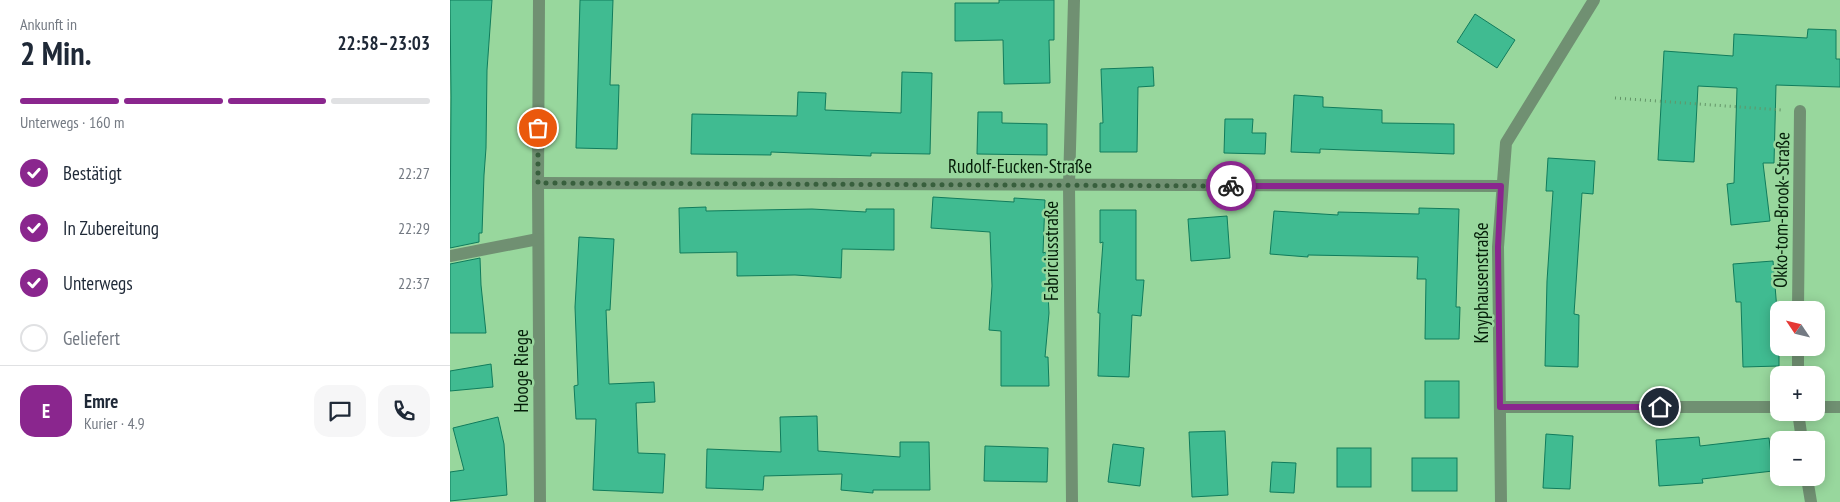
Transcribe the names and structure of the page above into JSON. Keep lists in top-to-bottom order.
{
  "streets": {
    "street": [
      "Rudolf-Eucken-Straße",
      "Okko-tom-Brook-Straße",
      "Fabriciusstraße",
      "Knyphausenstraße",
      "Hooge Riege"
    ]
  },
  "crossings": [
    ["Rudolf-Eucken-Straße", "Fabriciusstraße"],
    ["Rudolf-Eucken-Straße", "Knyphausenstraße"],
    ["Rudolf-Eucken-Straße", "Hooge Riege"]
  ],
  "north": "top left",
  "page": {
    "heading": ["2 Min.", "Ankunft in", "22:58–23:03"],
    "panel": ["Emre", "Kurier · 4.9"],
    "bar": "Unterwegs · 160 m",
    "list": [
      ["Bestätigt", "22:27"],
      ["In Zubereitung", "22:29"],
      ["Unterwegs", "22:37"],
      "Geliefert"
    ],
    "map_buttons": ["+", "−"],
    "round": "E"
  }
}
